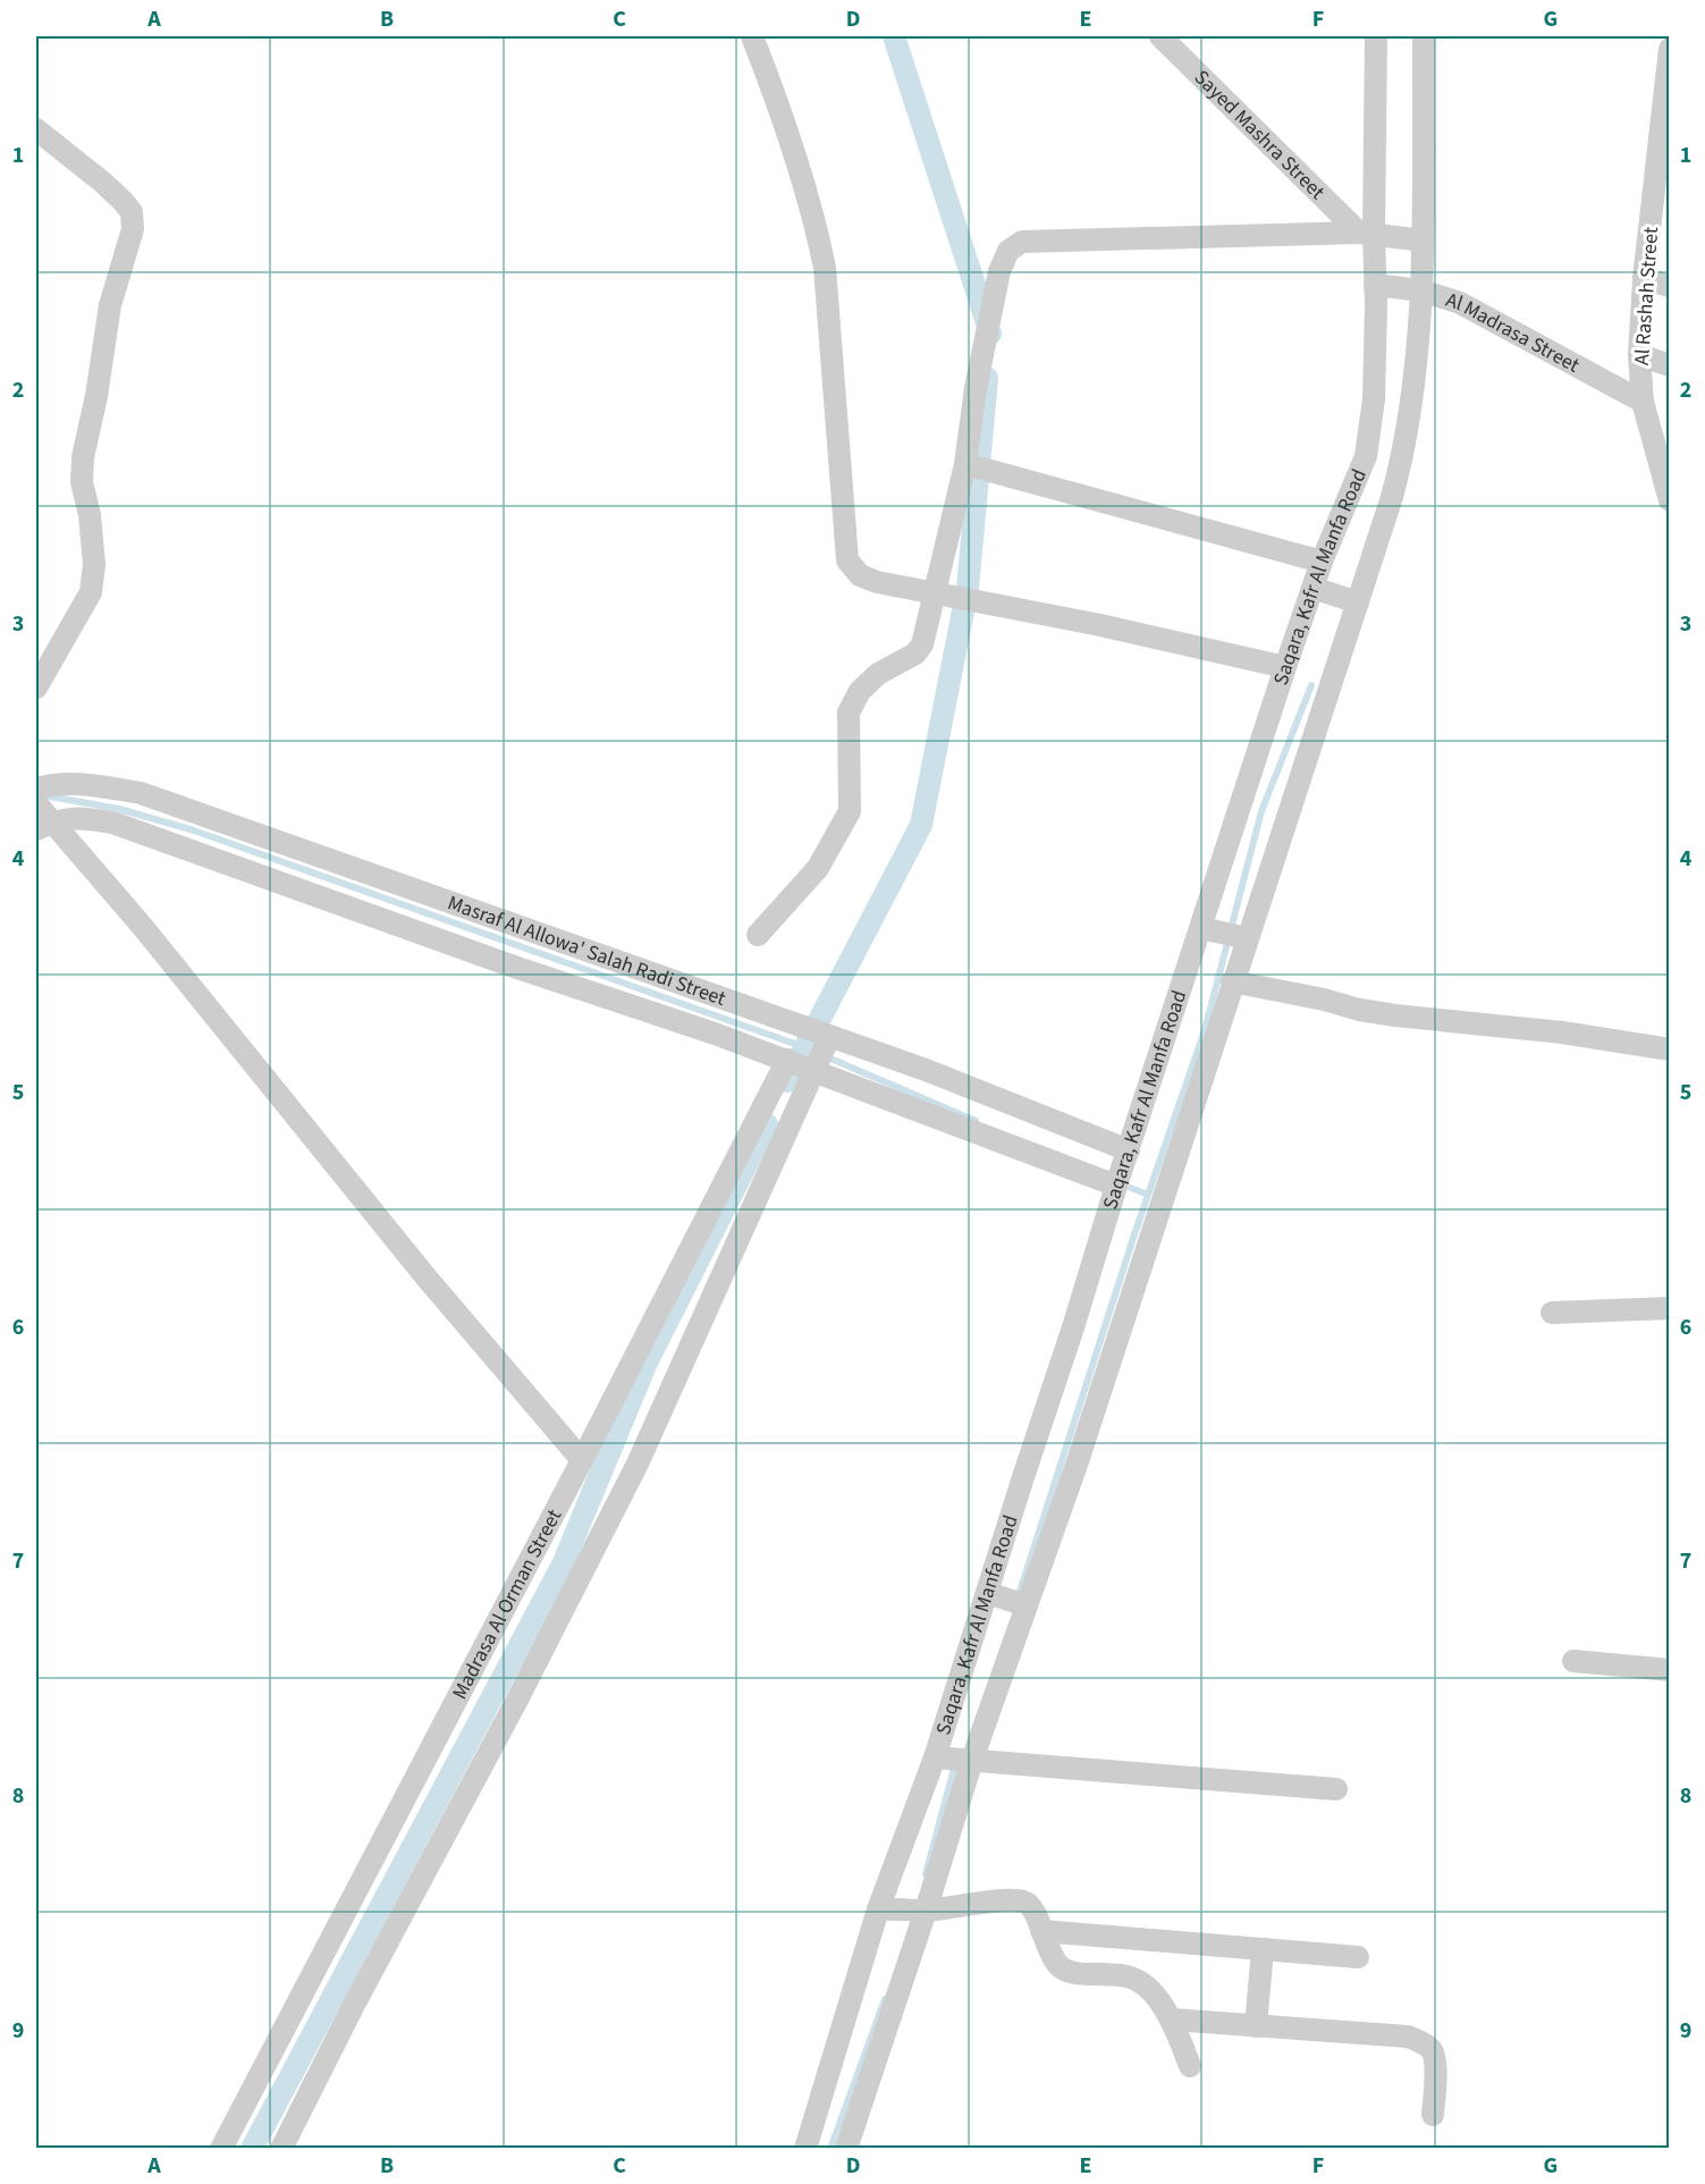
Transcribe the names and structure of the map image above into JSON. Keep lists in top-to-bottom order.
{
  "streets": {
    "street": [
      "Sayed Mashra Street",
      "Al Rashah Street",
      "Al Madrasa Street",
      "Saqara, Kafr Al Manfa Road",
      "Masraf Al Allowa' Salah Radi Street",
      "Madrasa Al Orman Street"
    ]
  },
  "crossings": [
    ["Sayed Mashra Street", "Saqara, Kafr Al Manfa Road"],
    ["Al Rashah Street", "Al Madrasa Street"],
    ["Al Madrasa Street", "Saqara, Kafr Al Manfa Road"],
    ["Saqara, Kafr Al Manfa Road", "Masraf Al Allowa' Salah Radi Street"],
    ["Masraf Al Allowa' Salah Radi Street", "Madrasa Al Orman Street"]
  ],
  "grid": {
    "columns": [
      "A",
      "B",
      "C",
      "D",
      "E",
      "F",
      "G"
    ],
    "rows": [
      "1",
      "2",
      "3",
      "4",
      "5",
      "6",
      "7",
      "8",
      "9"
    ]
  }
}
